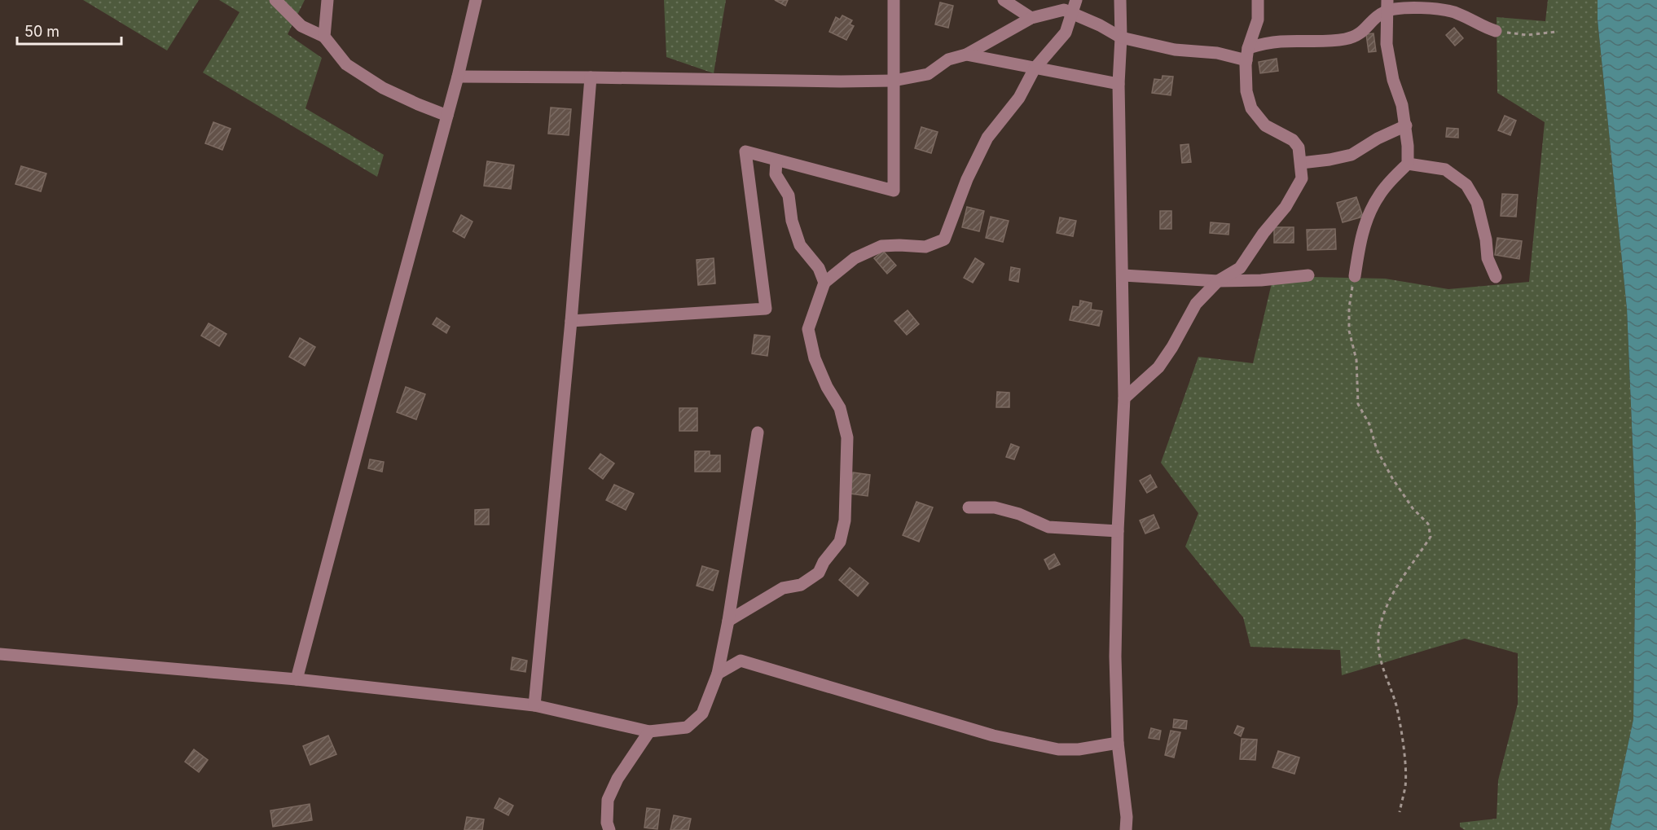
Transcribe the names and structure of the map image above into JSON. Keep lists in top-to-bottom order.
{
  "scale_bar": "50 m"
}
